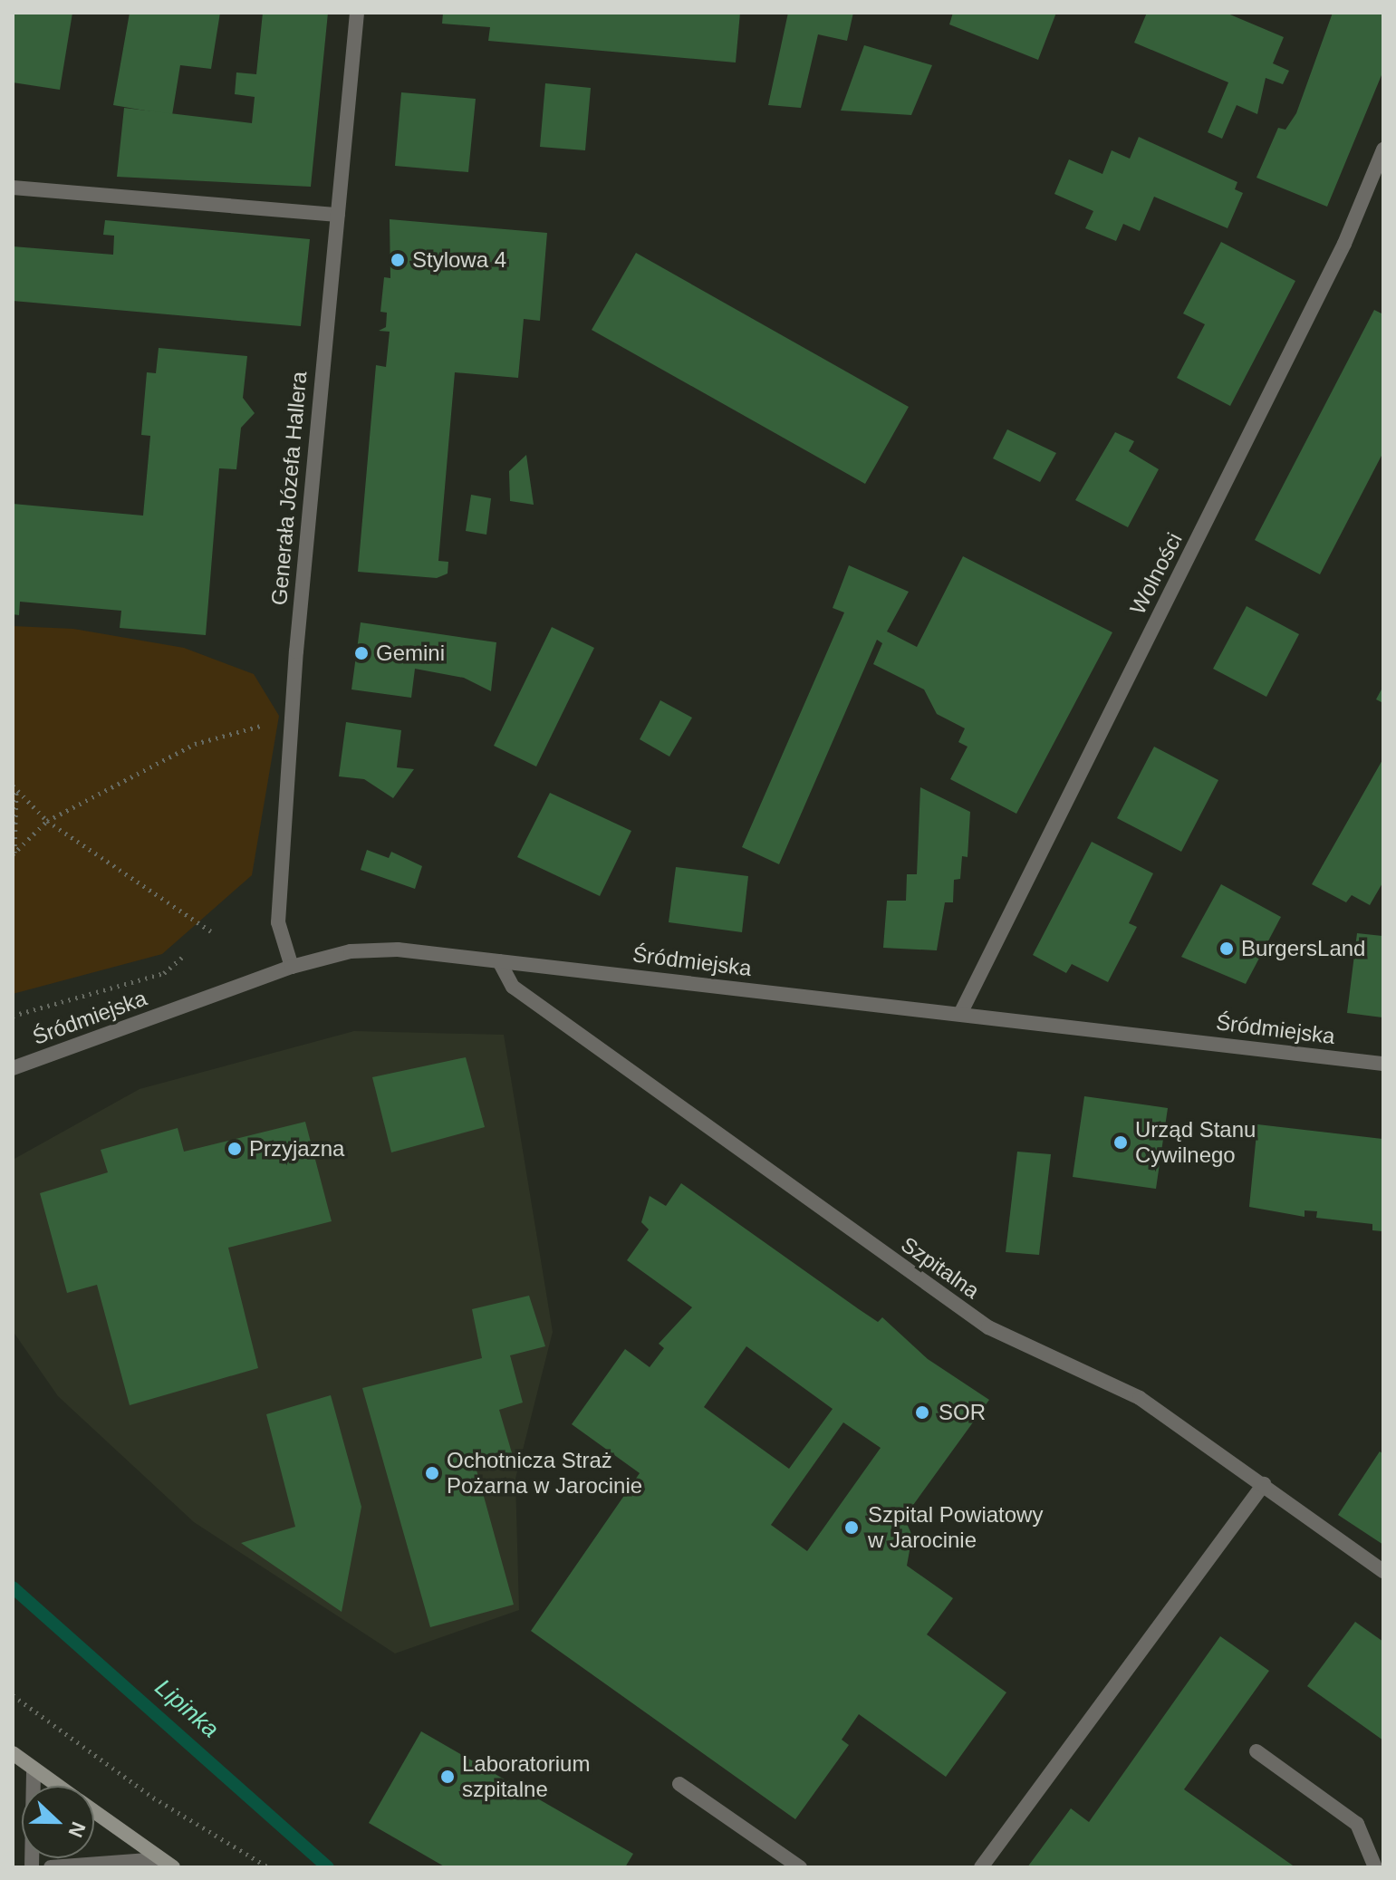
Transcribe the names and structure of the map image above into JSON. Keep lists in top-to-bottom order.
{
  "streets": {
    "street": [
      "Generała Józefa Hallera",
      "Wolności",
      "Śródmiejska",
      "Szpitalna"
    ]
  },
  "crossings": [
    ["Generała Józefa Hallera", "Śródmiejska"],
    ["Wolności", "Śródmiejska"],
    ["Śródmiejska", "Szpitalna"]
  ],
  "water": ["Lipinka"],
  "places": [
    "Stylowa 4",
    "Gemini",
    "BurgersLand",
    "Urząd Stanu Cywilnego",
    "Przyjazna",
    "SOR",
    "Ochotnicza Straż Pożarna w Jarocinie",
    "Szpital Powiatowy w Jarocinie",
    "Laboratorium szpitalne"
  ],
  "north": "right"
}
